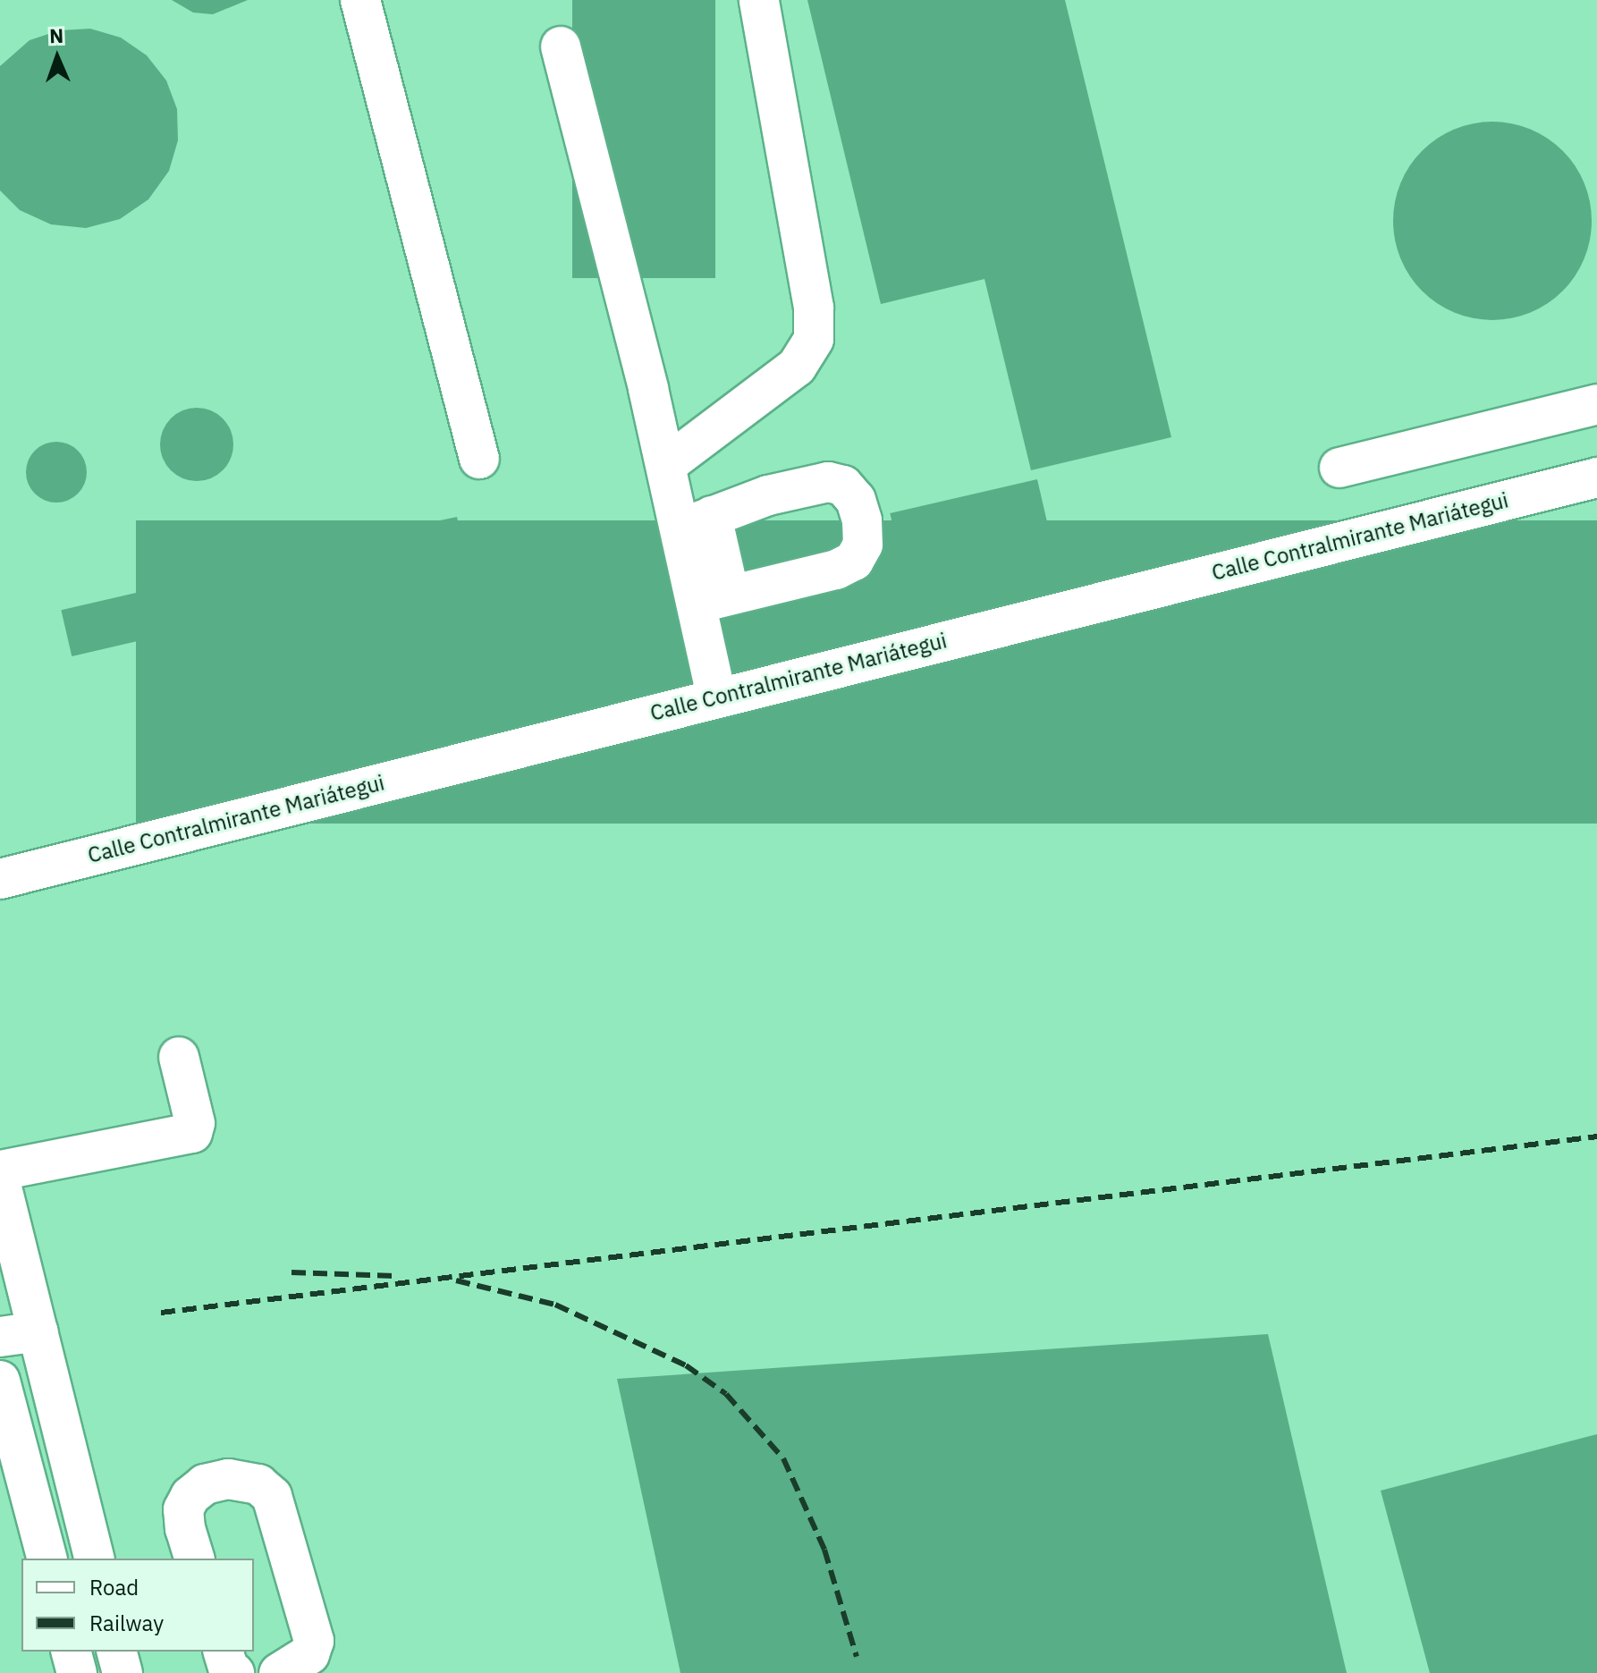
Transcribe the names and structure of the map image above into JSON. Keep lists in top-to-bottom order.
{
  "streets": {
    "street": ["Calle Contralmirante Mariátegui"]
  },
  "legend": ["Road", "Railway"],
  "north": "top"
}
